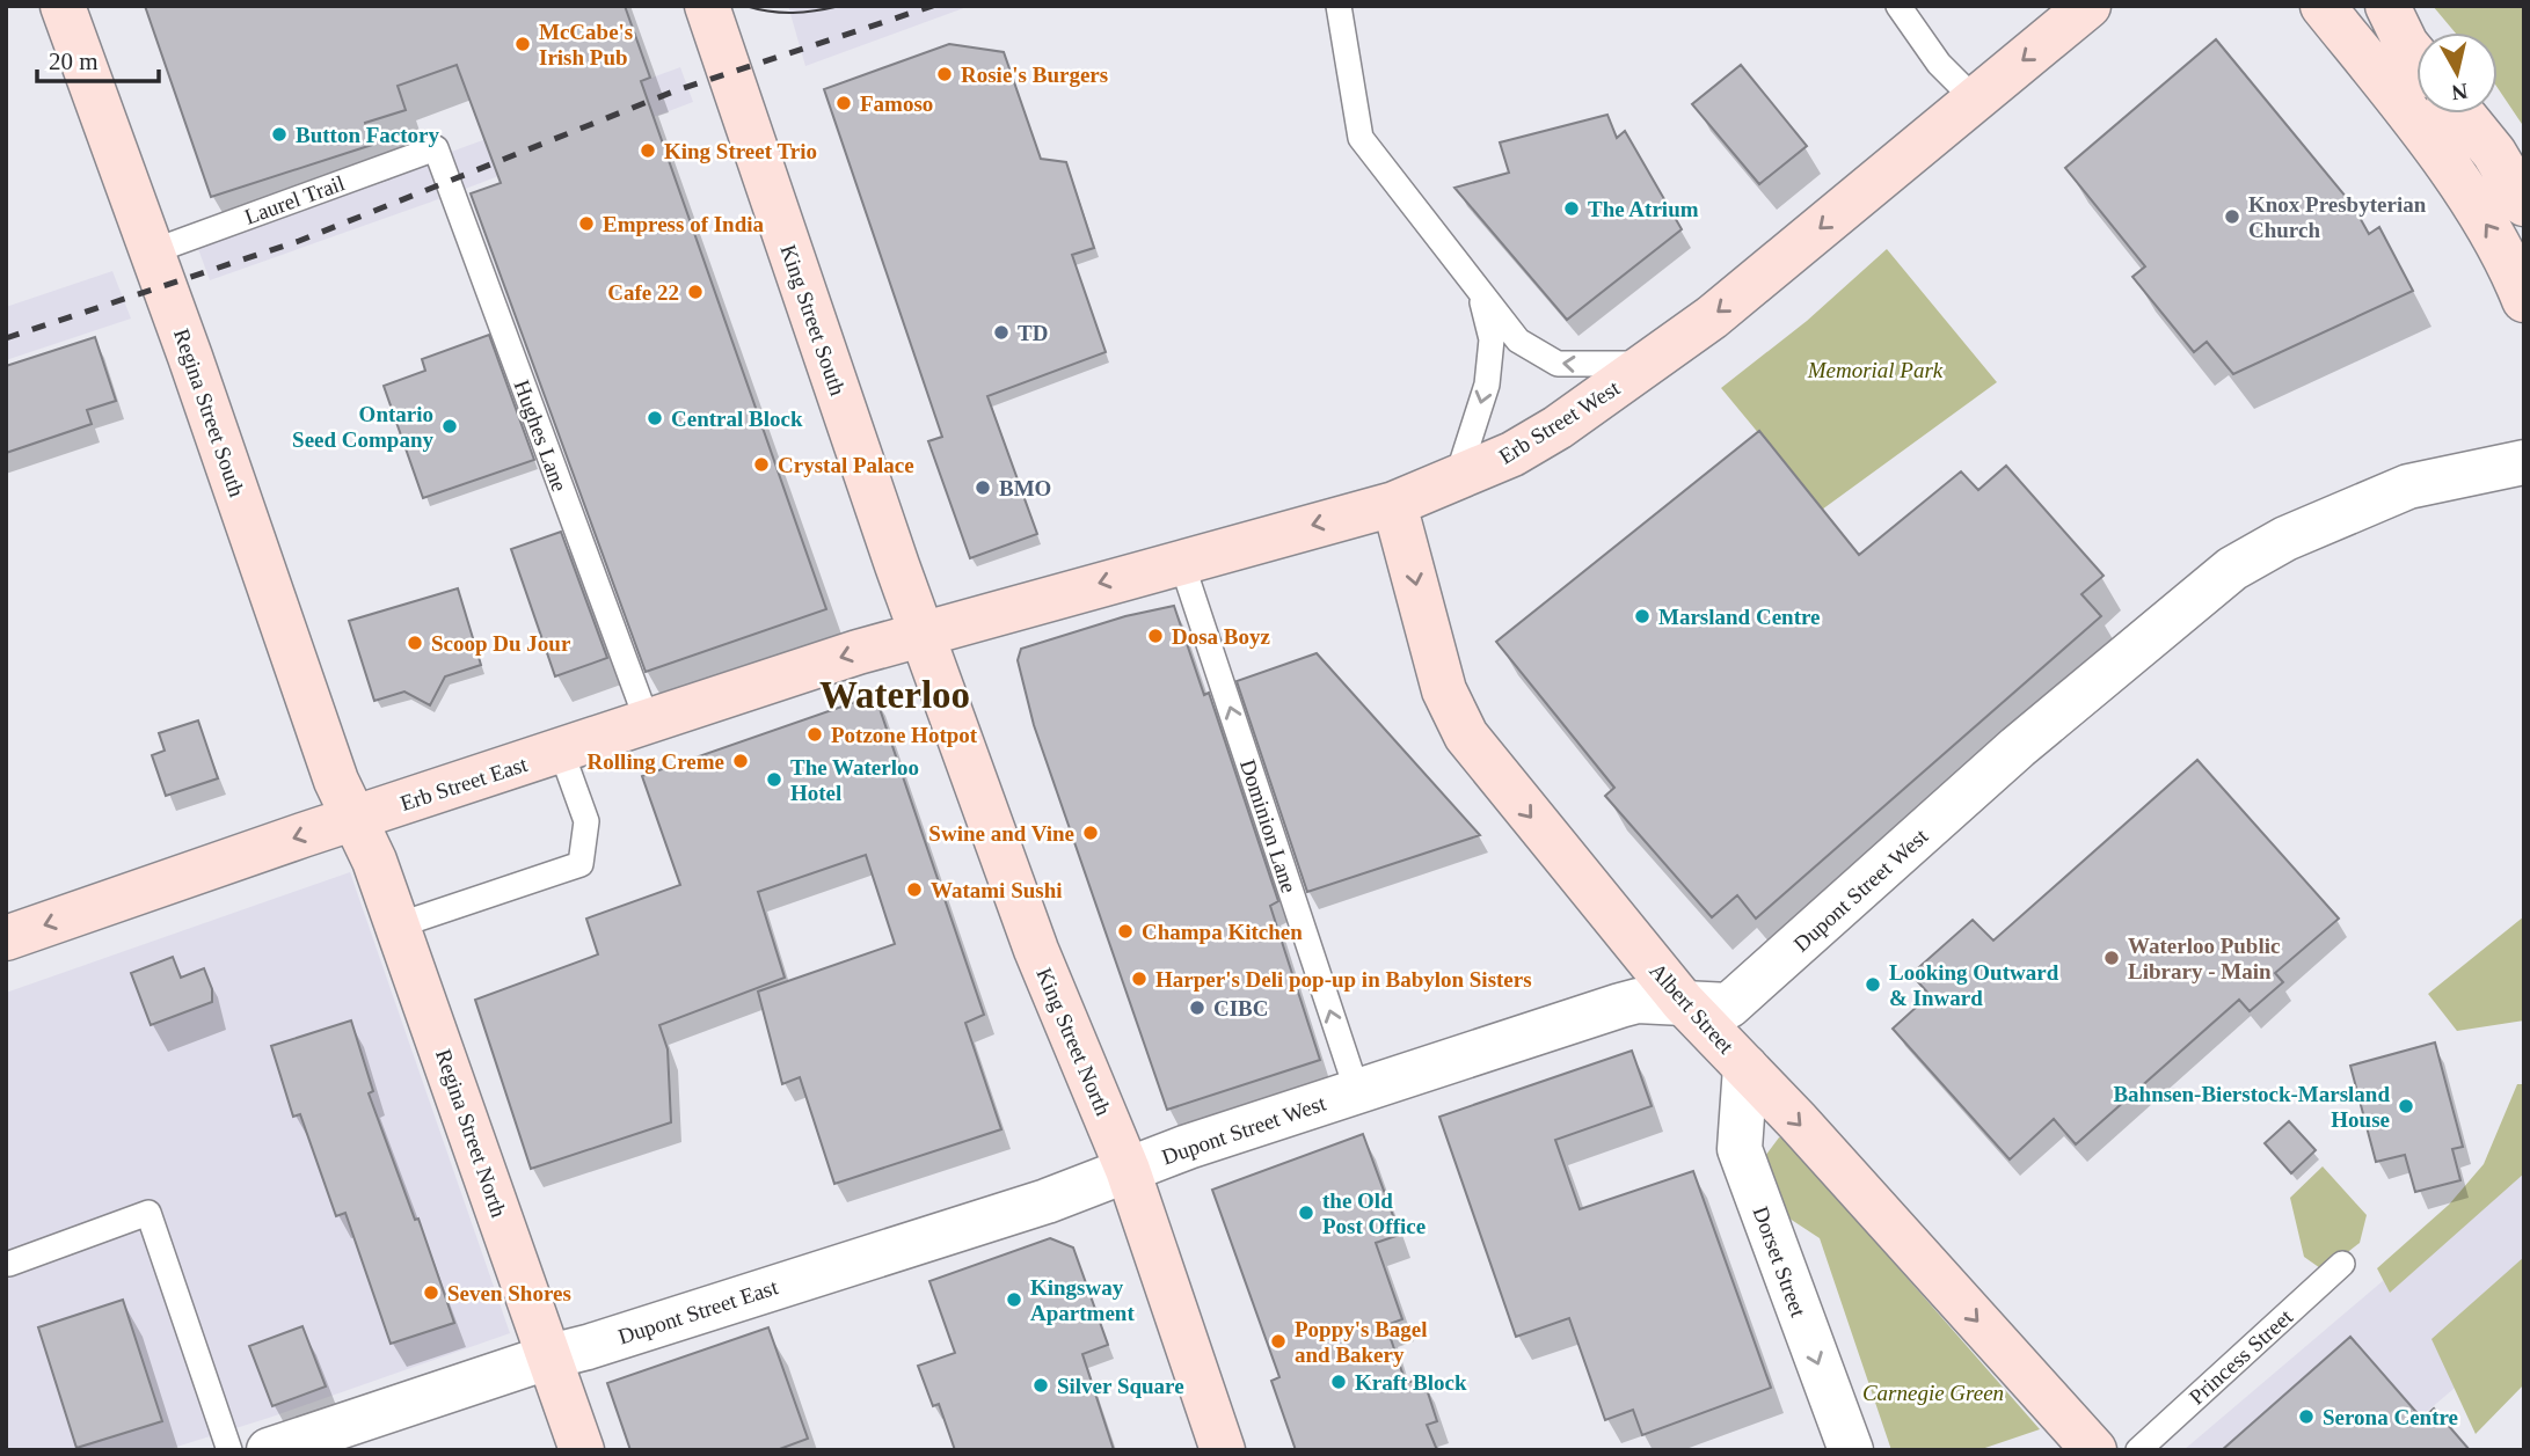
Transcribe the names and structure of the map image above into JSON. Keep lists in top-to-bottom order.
{
  "streets": {
    "main road": [
      "King Street South",
      "Regina Street South",
      "Erb Street West",
      "Erb Street East",
      "Albert Street",
      "King Street North",
      "Regina Street North"
    ],
    "street": ["Dupont Street West", "Dorset Street", "Dupont Street East"],
    "lane": [
      "Laurel Trail",
      "Hughes Lane",
      "Dominion Lane",
      "Princess Street"
    ]
  },
  "crossings": [
    ["Laurel Trail", "Regina Street South"],
    ["Laurel Trail", "Hughes Lane"],
    ["King Street South", "Erb Street West"],
    ["King Street South", "Erb Street East"],
    ["King Street South", "King Street North"],
    ["Regina Street South", "Erb Street East"],
    ["Regina Street South", "Regina Street North"],
    ["Erb Street West", "Erb Street East"],
    ["Erb Street West", "Dominion Lane"],
    ["Erb Street West", "Albert Street"],
    ["Erb Street West", "King Street North"],
    ["Hughes Lane", "Erb Street East"],
    ["Erb Street East", "King Street North"],
    ["Erb Street East", "Regina Street North"],
    ["Dominion Lane", "Dupont Street West"],
    ["Dupont Street West", "Albert Street"],
    ["Dupont Street West", "King Street North"],
    ["Dupont Street West", "Dupont Street East"],
    ["Albert Street", "Dorset Street"],
    ["King Street North", "Dupont Street East"],
    ["Regina Street North", "Dupont Street East"]
  ],
  "one_way": [
    "Erb Street West",
    "Erb Street East",
    "Dominion Lane",
    "Albert Street",
    "Dorset Street"
  ],
  "districts": ["Waterloo"],
  "parks": ["Memorial Park", "Carnegie Green"],
  "places": [
    "McCabe's Irish Pub",
    "Rosie's Burgers",
    "Famoso",
    "Button Factory",
    "King Street Trio",
    "The Atrium",
    "Knox Presbyterian Church",
    "Empress of India",
    "Cafe 22",
    "TD",
    "Central Block",
    "Ontario Seed Company",
    "Crystal Palace",
    "BMO",
    "Marsland Centre",
    "Dosa Boyz",
    "Scoop Du Jour",
    "Potzone Hotpot",
    "Rolling Creme",
    "The Waterloo Hotel",
    "Swine and Vine",
    "Watami Sushi",
    "Champa Kitchen",
    "Waterloo Public Library - Main",
    "Harper's Deli pop-up in Babylon Sisters",
    "Looking Outward & Inward",
    "CIBC",
    "Bahnsen-Bierstock-Marsland House",
    "the Old Post Office",
    "Seven Shores",
    "Kingsway Apartment",
    "Poppy's Bagel and Bakery",
    "Kraft Block",
    "Silver Square",
    "Serona Centre"
  ],
  "scale_bar": "20 m",
  "north": "bottom"
}
